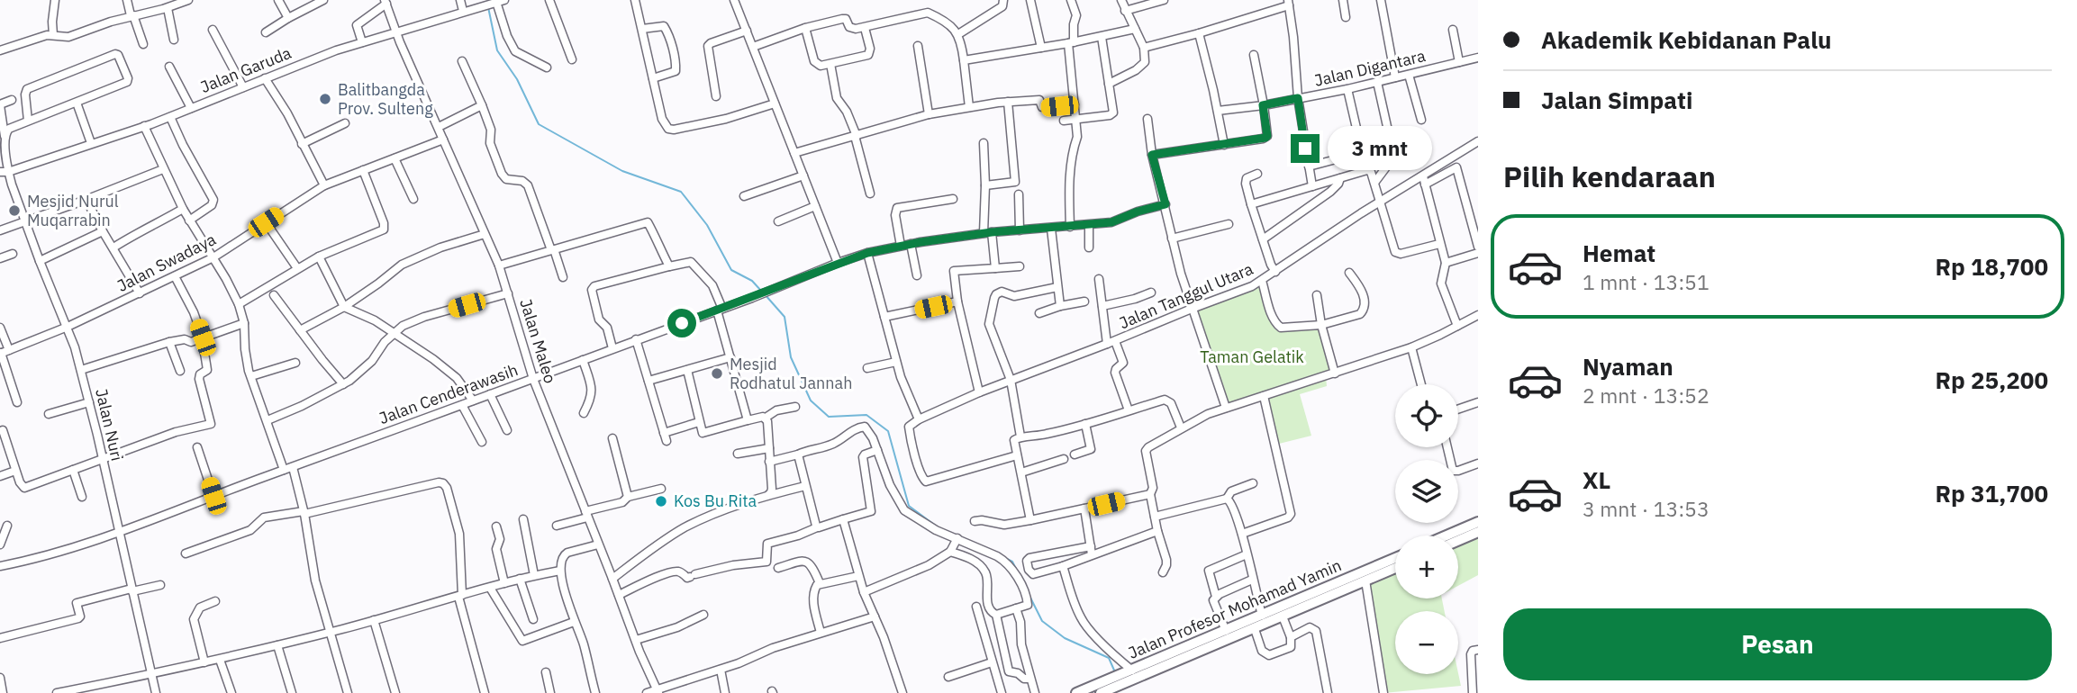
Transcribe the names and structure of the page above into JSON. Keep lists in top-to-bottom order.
{
  "streets": {
    "main road": ["Jalan Profesor Mohamad Yamin"],
    "street": [
      "Jalan Digantara",
      "Jalan Garuda",
      "Jalan Swadaya",
      "Jalan Tanggul Utara",
      "Jalan Maleo",
      "Jalan Cenderawasih",
      "Jalan Nuri"
    ]
  },
  "crossings": [
    ["Jalan Garuda", "Jalan Maleo"],
    ["Jalan Garuda", "Jalan Nuri"],
    ["Jalan Swadaya", "Jalan Maleo"],
    ["Jalan Swadaya", "Jalan Nuri"],
    ["Jalan Maleo", "Jalan Cenderawasih"],
    ["Jalan Cenderawasih", "Jalan Nuri"]
  ],
  "parks": ["Taman Gelatik"],
  "places": [
    "Balitbangda Prov. Sulteng",
    "Mesjid Nurul Muqarrabin",
    "Mesjid Rodhatul Jannah",
    "Kos Bu Rita"
  ],
  "page": {
    "banner": ["Akademik Kebidanan Palu", "Jalan Simpati"],
    "bubble": "3 mnt",
    "heading": "Pilih kendaraan",
    "list": [
      {
        "name": "Hemat",
        "note": "1 mnt · 13:51",
        "value": "Rp 18,700"
      },
      {
        "name": "Nyaman",
        "note": "2 mnt · 13:52",
        "value": "Rp 25,200"
      },
      {
        "name": "XL",
        "note": "3 mnt · 13:53",
        "value": "Rp 31,700"
      }
    ],
    "map_buttons": ["+", "−"],
    "buttons": "Pesan"
  }
}
